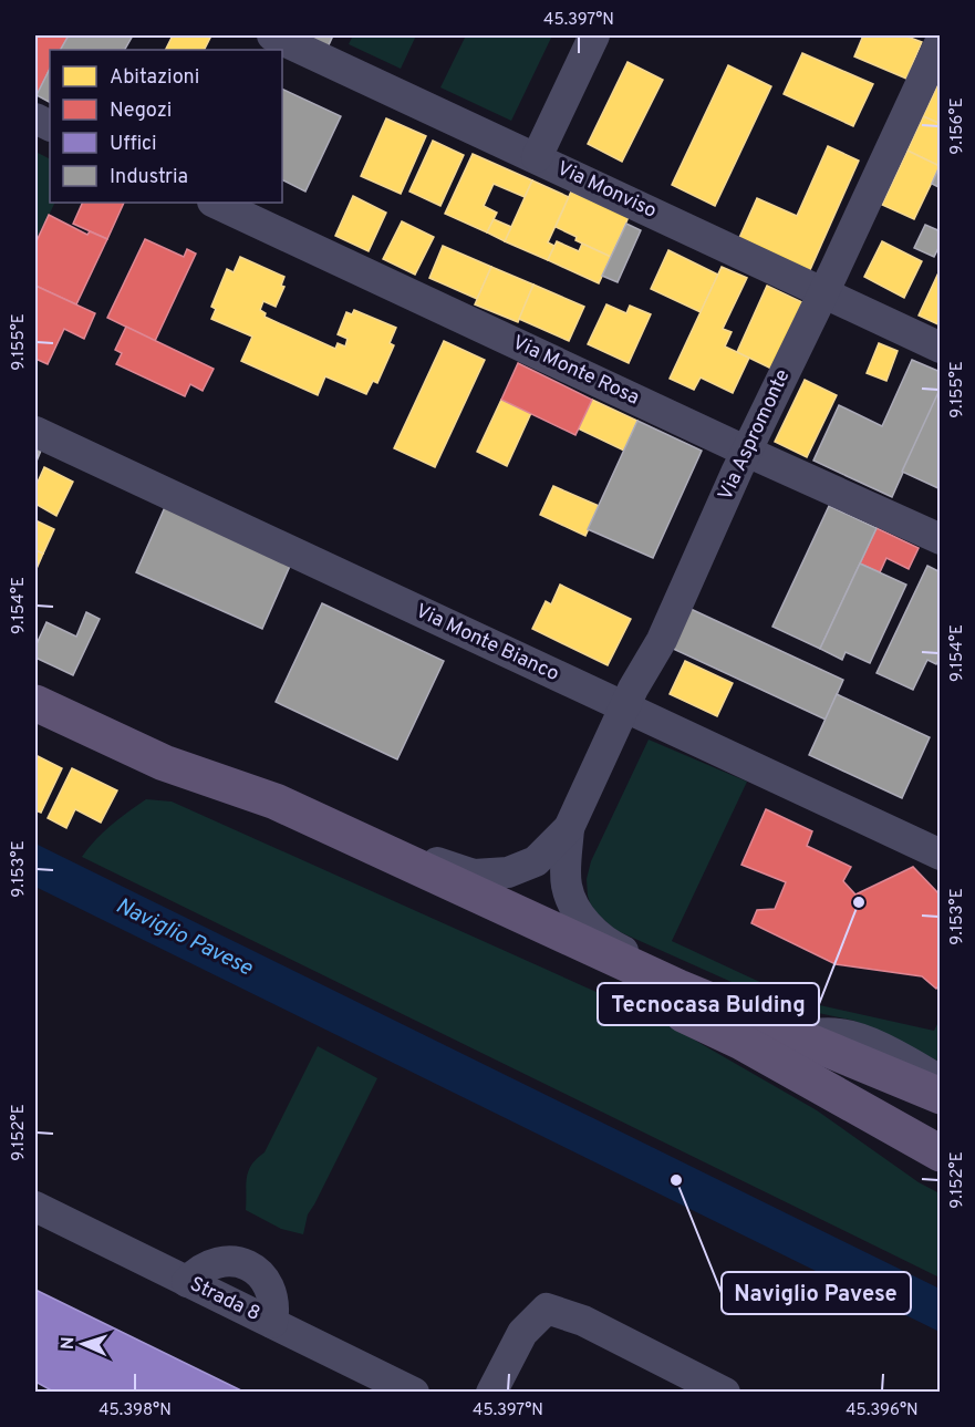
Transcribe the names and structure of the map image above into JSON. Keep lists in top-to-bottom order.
{
  "streets": {
    "street": [
      "Via Monviso",
      "Via Monte Rosa",
      "Via Aspromonte",
      "Via Monte Bianco",
      "Strada 8"
    ]
  },
  "crossings": [
    ["Via Monviso", "Via Aspromonte"],
    ["Via Monte Rosa", "Via Aspromonte"],
    ["Via Aspromonte", "Via Monte Bianco"]
  ],
  "water": ["Naviglio Pavese"],
  "places": ["Tecnocasa Bulding", "Naviglio Pavese"],
  "legend": [
    "Abitazioni",
    "Negozi",
    "Uffici",
    "Industria"
  ],
  "north": "left",
  "coordinates": [
    "45.397°N",
    "9.156°E",
    "9.155°E",
    "9.154°E",
    "9.153°E",
    "9.152°E",
    "45.398°N",
    "45.396°N"
  ]
}
